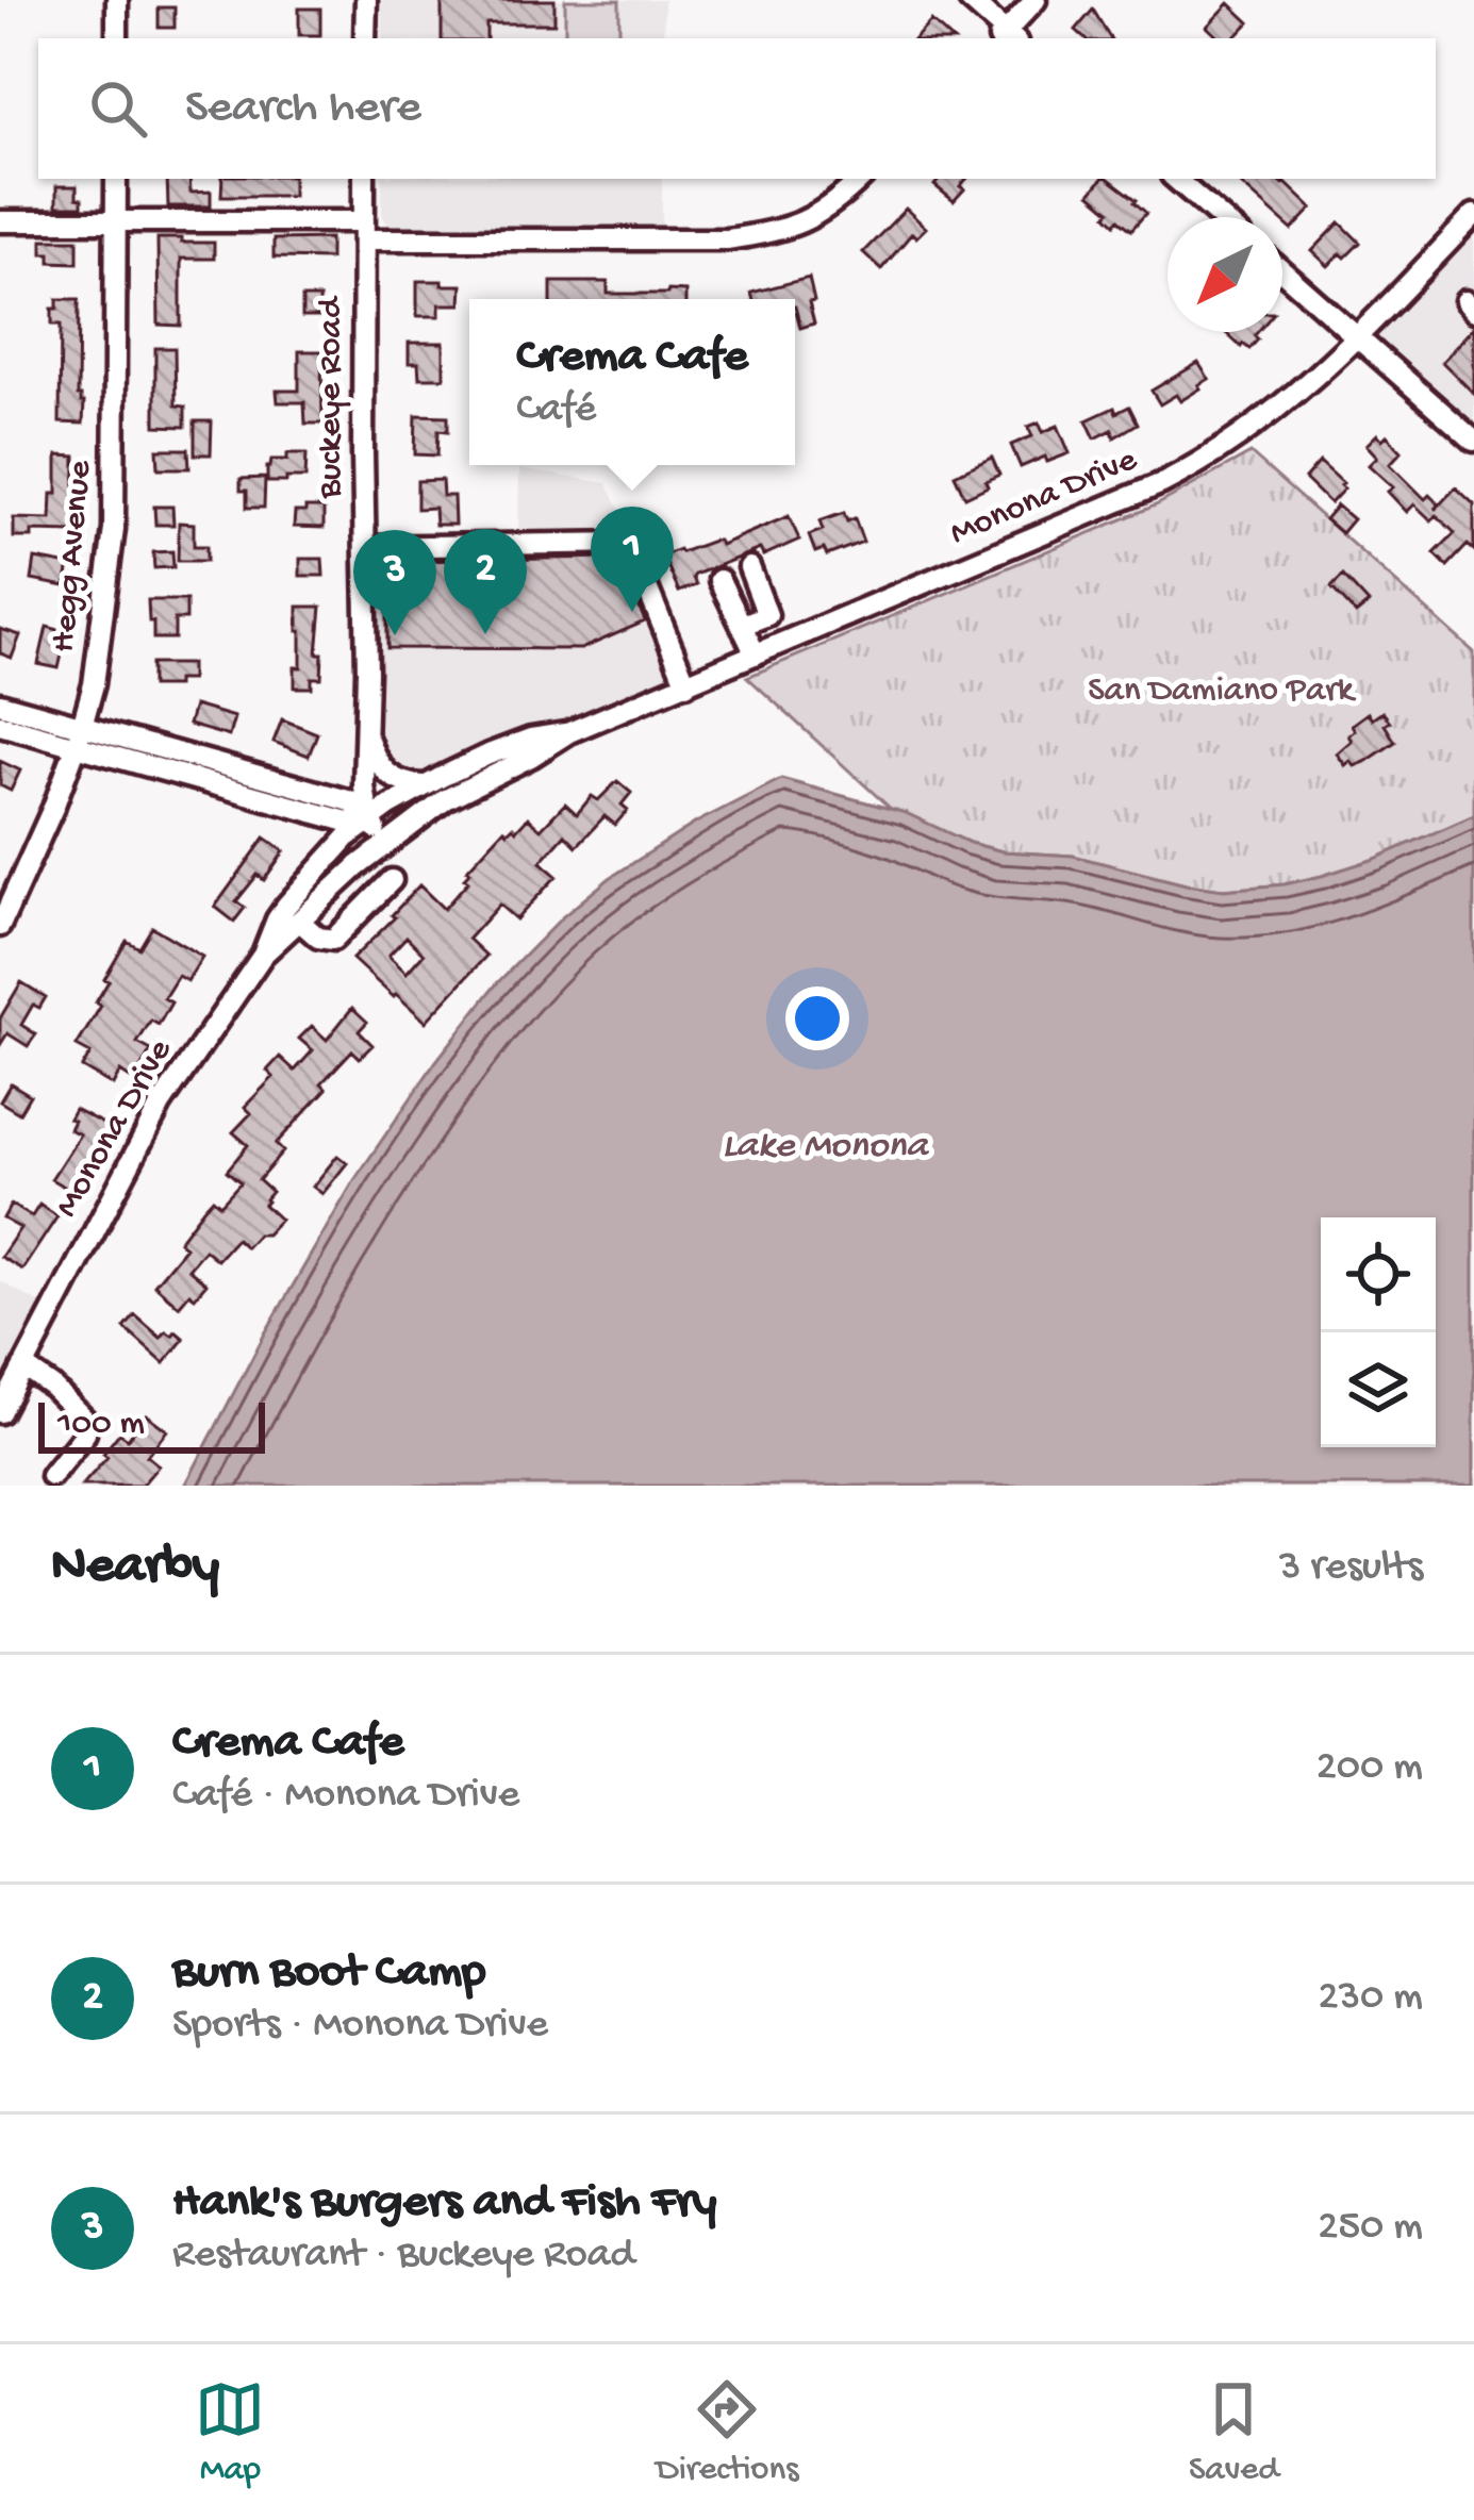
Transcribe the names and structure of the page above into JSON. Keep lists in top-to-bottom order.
{
  "streets": {
    "street": ["Buckeye Road", "Monona Drive", "Hegg Avenue"]
  },
  "crossings": [
    ["Buckeye Road", "Monona Drive"]
  ],
  "water": ["Lake Monona"],
  "parks": ["San Damiano Park"],
  "scale_bar": "100 m",
  "north": "bottom left",
  "page": {
    "search": "Search here",
    "popup": ["Crema Cafe", "Café"],
    "pins": ["1", "2", "3"],
    "scale": "100 m",
    "heading": ["Nearby", "3 results"],
    "list": [
      {
        "mark": "1",
        "name": "Crema Cafe",
        "note": "Café · Monona Drive",
        "value": "200 m"
      },
      {
        "mark": "2",
        "name": "Burn Boot Camp",
        "note": "Sports · Monona Drive",
        "value": "230 m"
      },
      {
        "mark": "3",
        "name": "Hank's Burgers and Fish Fry",
        "note": "Restaurant · Buckeye Road",
        "value": "250 m"
      }
    ],
    "nav": ["Map", "Directions", "Saved"]
  }
}
